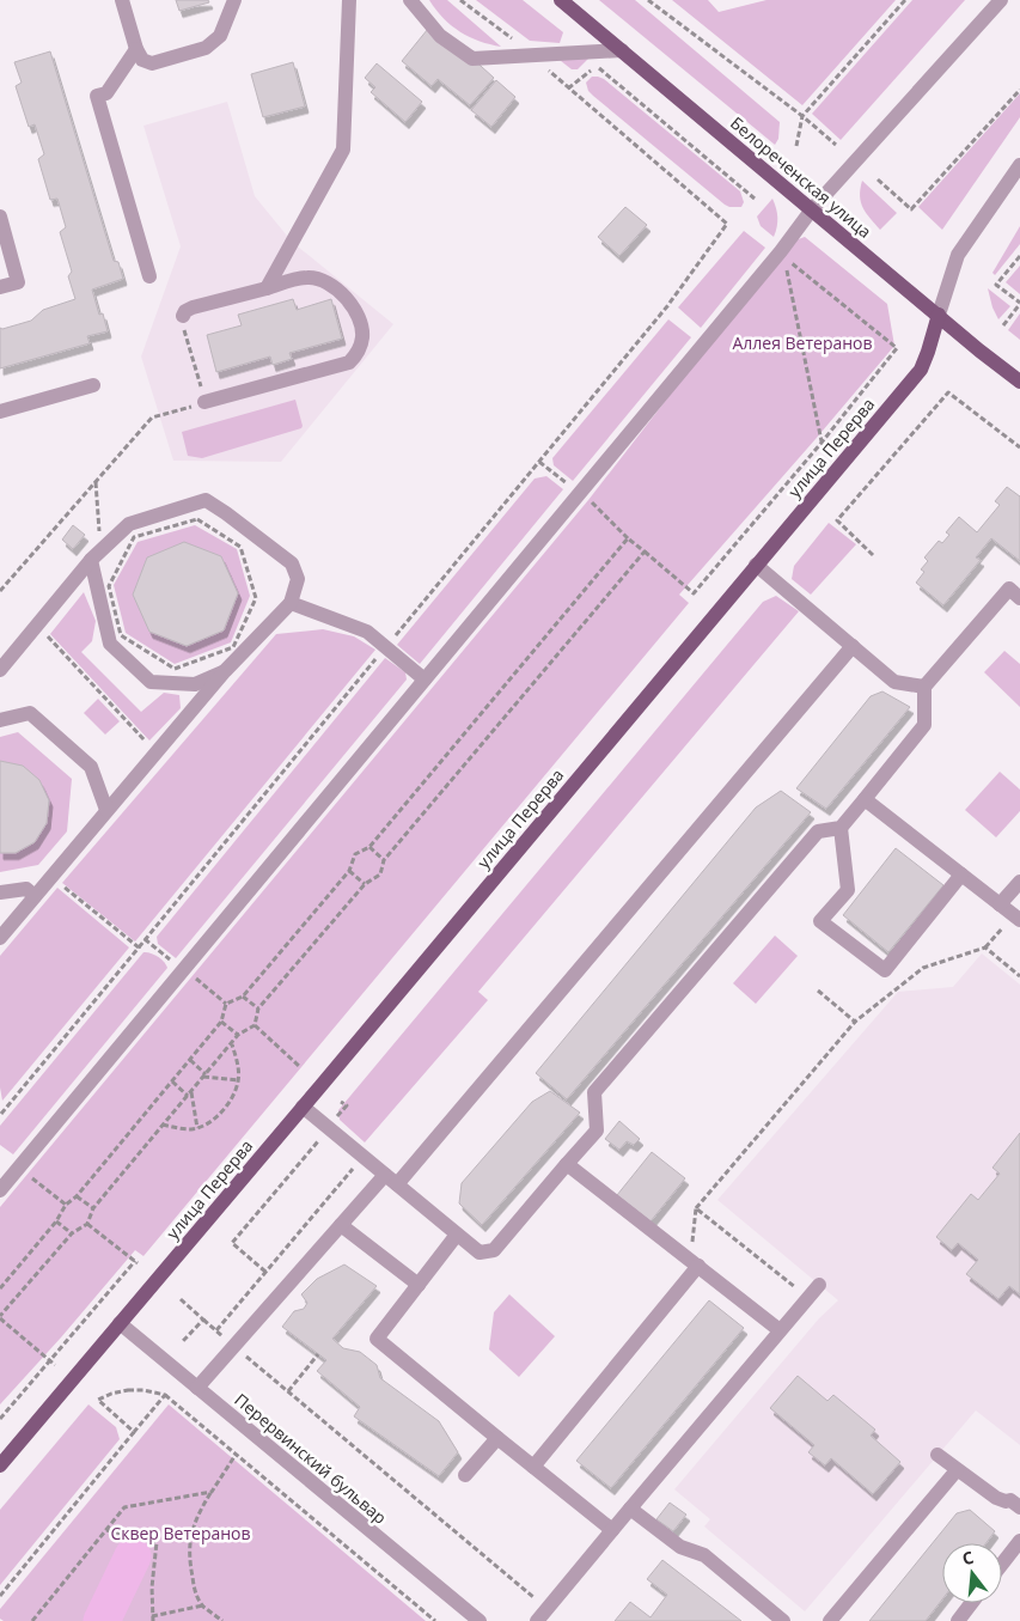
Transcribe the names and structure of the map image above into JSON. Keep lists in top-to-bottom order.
{
  "streets": {
    "main road": ["Белореченская улица", "улица Перерва"],
    "street": ["Перервинский бульвар"]
  },
  "crossings": [
    ["Белореченская улица", "улица Перерва"],
    ["улица Перерва", "Перервинский бульвар"]
  ],
  "parks": ["Аллея Ветеранов", "Сквер Ветеранов"],
  "north": "top"
}
